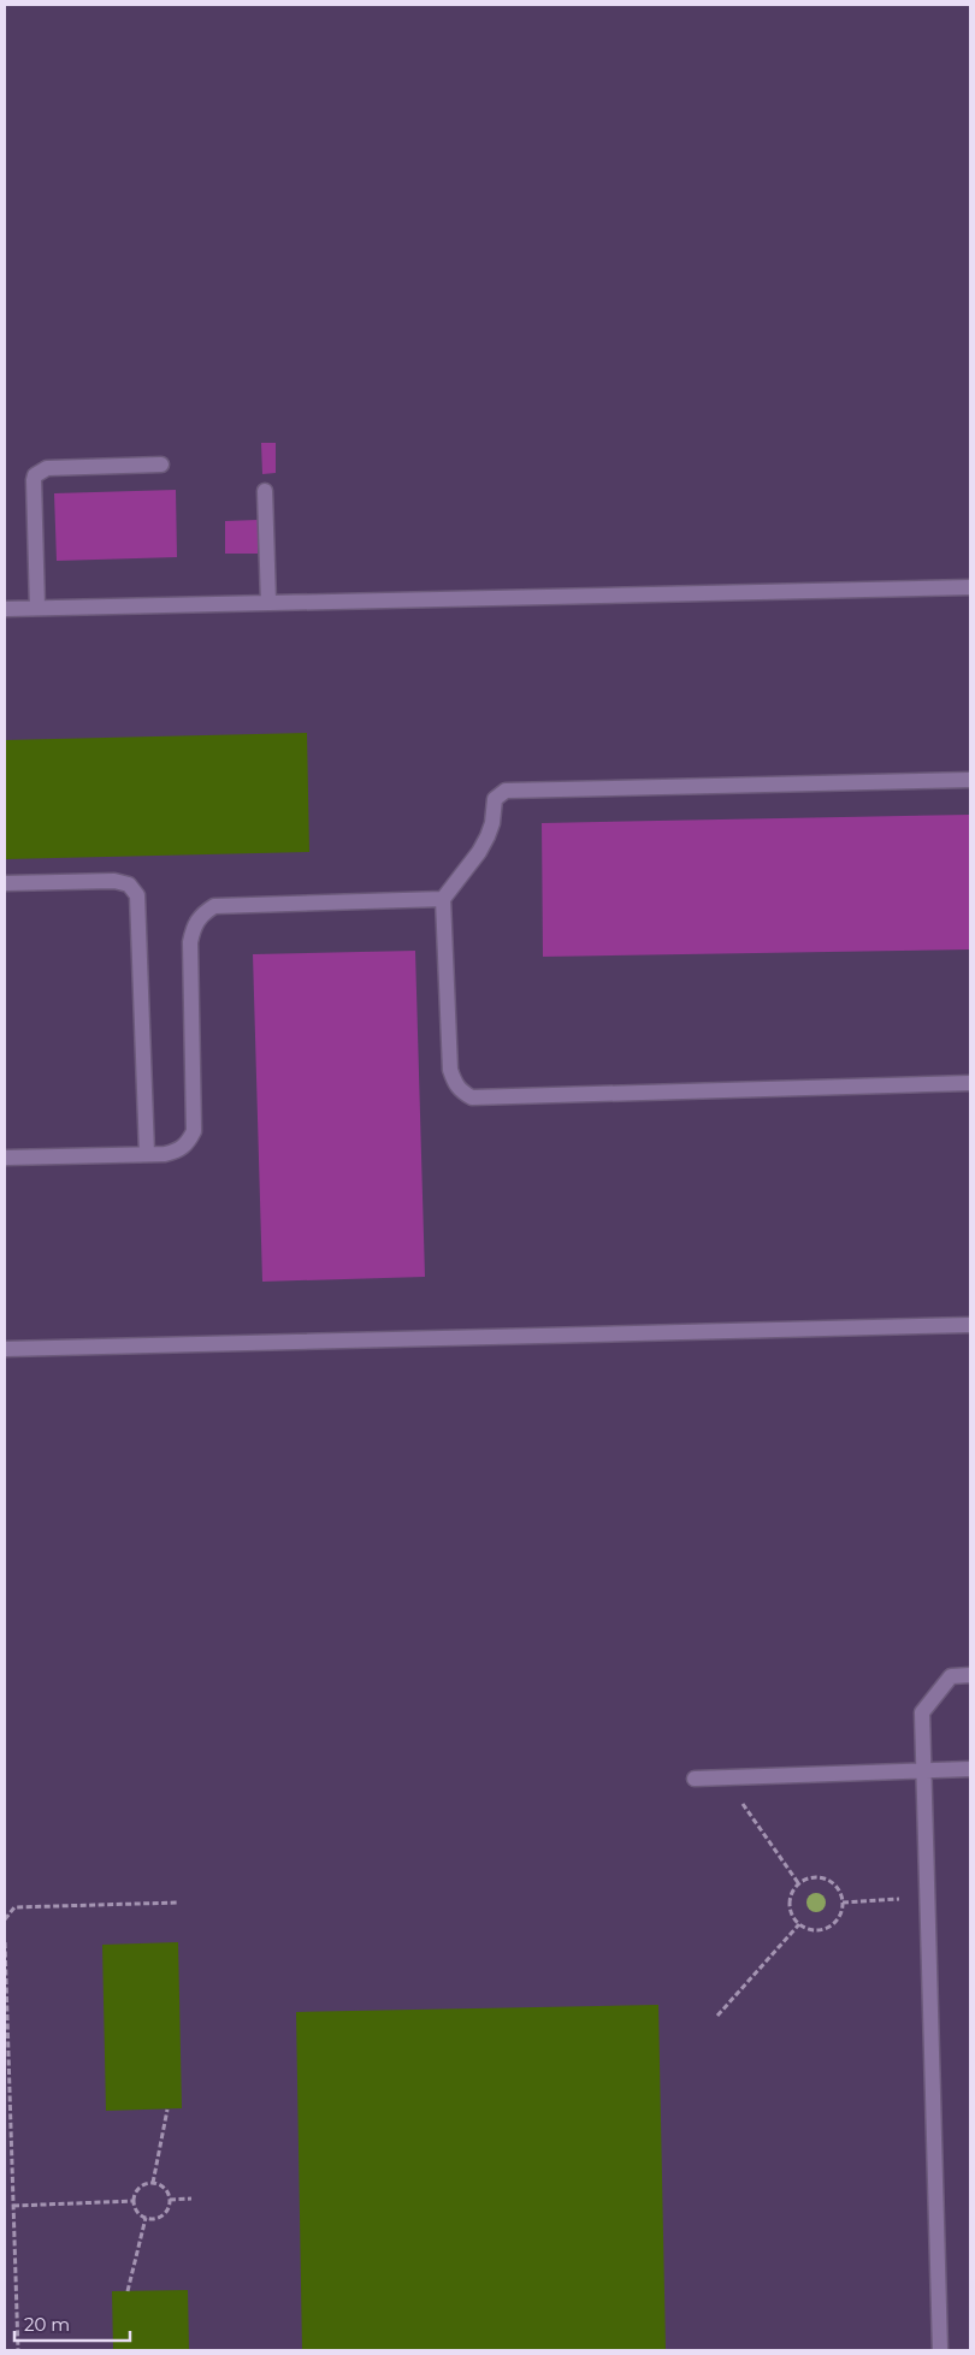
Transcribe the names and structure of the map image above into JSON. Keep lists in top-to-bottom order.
{
  "scale_bar": "20 m"
}
